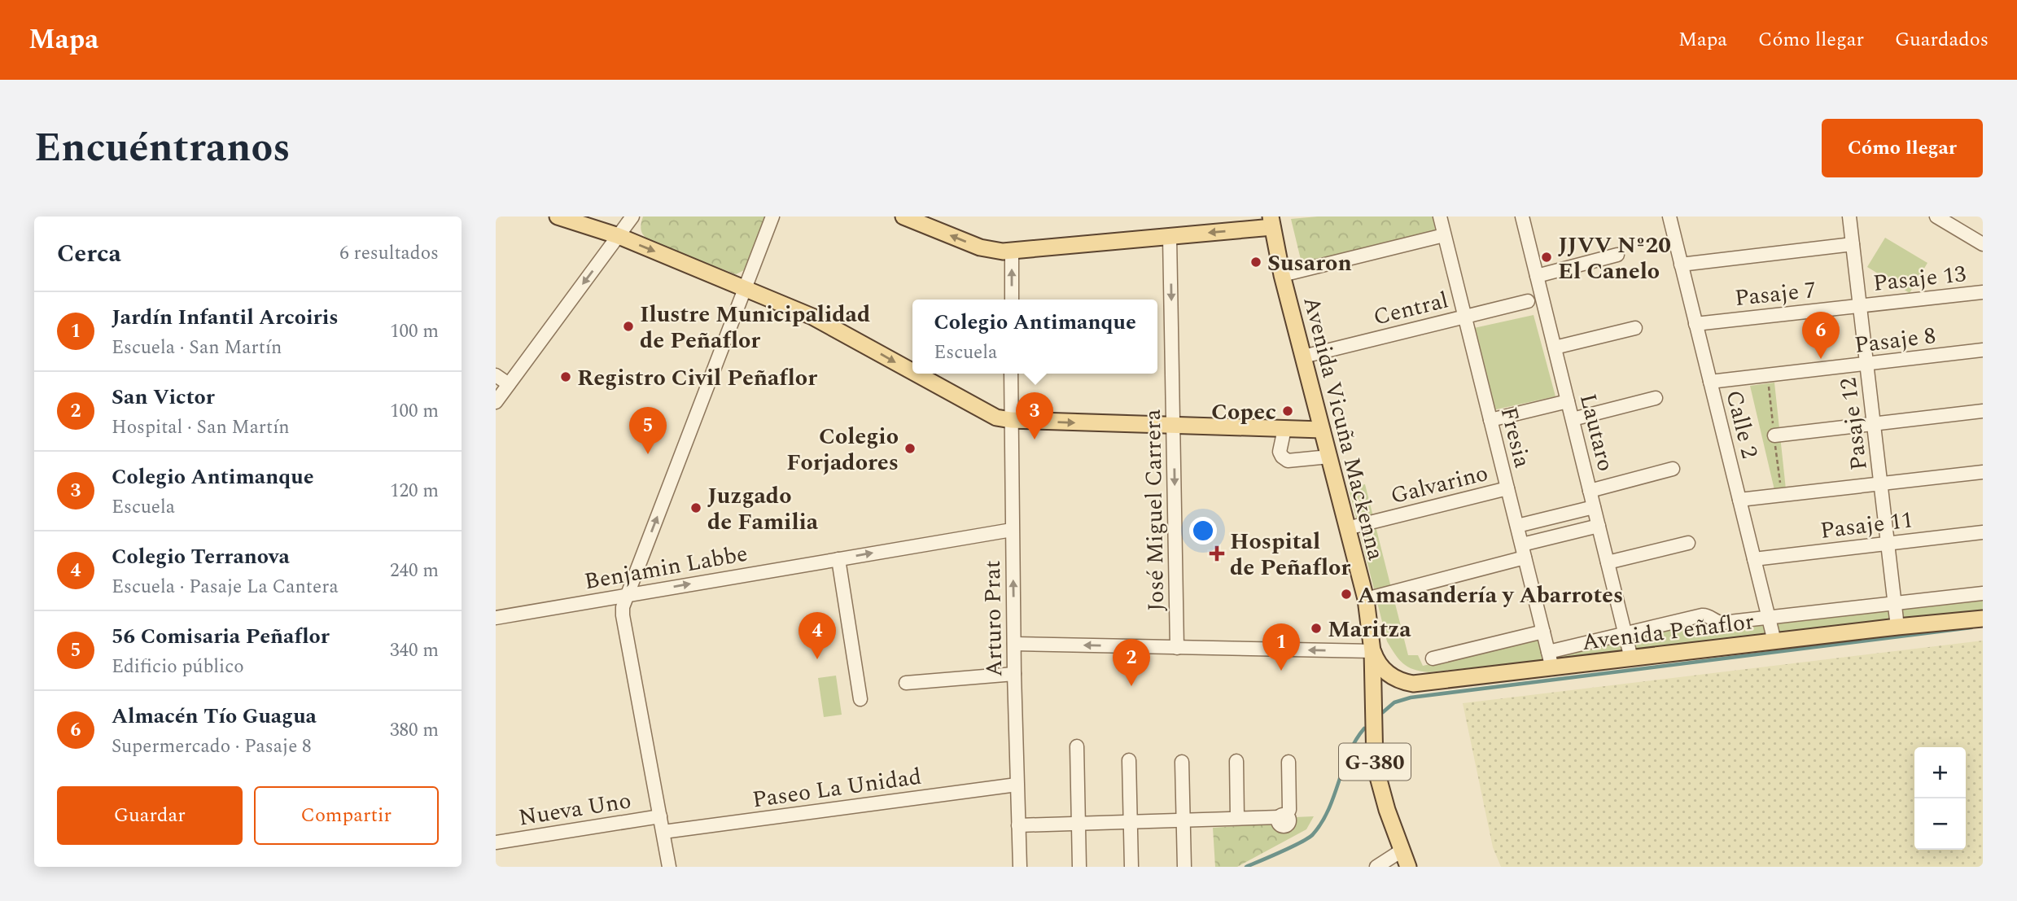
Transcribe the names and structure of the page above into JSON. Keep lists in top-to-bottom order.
{
  "streets": {
    "main road": ["Avenida Vicuña Mackenna", "Avenida Peñaflor", "G-380"],
    "street": [
      "Pasaje 13",
      "Pasaje 7",
      "Central",
      "Pasaje 8",
      "Calle 2",
      "Pasaje 12",
      "Lautaro",
      "Fresia",
      "Galvarino",
      "José Miguel Carrera",
      "Pasaje 11",
      "Benjamin Labbe",
      "Arturo Prat",
      "Paseo La Unidad",
      "Nueva Uno"
    ]
  },
  "crossings": [
    ["Pasaje 13", "Pasaje 7"],
    ["Pasaje 13", "Pasaje 12"],
    ["Pasaje 7", "Calle 2"],
    ["Pasaje 7", "Pasaje 12"],
    ["Central", "Avenida Vicuña Mackenna"],
    ["Central", "Fresia"],
    ["Pasaje 8", "Calle 2"],
    ["Pasaje 8", "Pasaje 12"],
    ["Calle 2", "Pasaje 11"],
    ["Calle 2", "Avenida Peñaflor"],
    ["Pasaje 12", "Pasaje 11"],
    ["Pasaje 12", "Avenida Peñaflor"],
    ["Avenida Vicuña Mackenna", "Galvarino"],
    ["Avenida Vicuña Mackenna", "Avenida Peñaflor"],
    ["Avenida Vicuña Mackenna", "G-380"],
    ["Lautaro", "Avenida Peñaflor"],
    ["Fresia", "Galvarino"],
    ["Fresia", "Avenida Peñaflor"],
    ["Benjamin Labbe", "Arturo Prat"],
    ["Arturo Prat", "Paseo La Unidad"],
    ["Avenida Peñaflor", "G-380"]
  ],
  "one_way": ["José Miguel Carrera", "Benjamin Labbe"],
  "places": {
    "other": [
      "JJVV Nº20 El Canelo",
      "Susaron",
      "Ilustre Municipalidad de Peñaflor",
      "Registro Civil Peñaflor",
      "Copec",
      "Colegio Forjadores",
      "Juzgado de Familia",
      "Amasandería y Abarrotes",
      "Maritza"
    ],
    "health": ["Hospital de Peñaflor"]
  },
  "page": {
    "header": "Mapa",
    "nav": ["Mapa", "Cómo llegar", "Guardados"],
    "title": "Encuéntranos",
    "buttons": [
      "Cómo llegar",
      ["Guardar", "Compartir"]
    ],
    "heading": ["Cerca", "6 resultados"],
    "list": [
      {
        "mark": "1",
        "name": "Jardín Infantil Arcoiris",
        "note": "Escuela · San Martín",
        "value": "100 m"
      },
      {
        "mark": "2",
        "name": "San Victor",
        "note": "Hospital · San Martín",
        "value": "100 m"
      },
      {
        "mark": "3",
        "name": "Colegio Antimanque",
        "note": "Escuela",
        "value": "120 m"
      },
      {
        "mark": "4",
        "name": "Colegio Terranova",
        "note": "Escuela · Pasaje La Cantera",
        "value": "240 m"
      },
      {
        "mark": "5",
        "name": "56 Comisaria Peñaflor",
        "note": "Edificio público",
        "value": "340 m"
      },
      {
        "mark": "6",
        "name": "Almacén Tío Guagua",
        "note": "Supermercado · Pasaje 8",
        "value": "380 m"
      }
    ],
    "popup": ["Colegio Antimanque", "Escuela"],
    "pins": [
      "6",
      "3",
      "5",
      "4",
      "1",
      "2"
    ],
    "map_buttons": ["+", "−"]
  }
}
